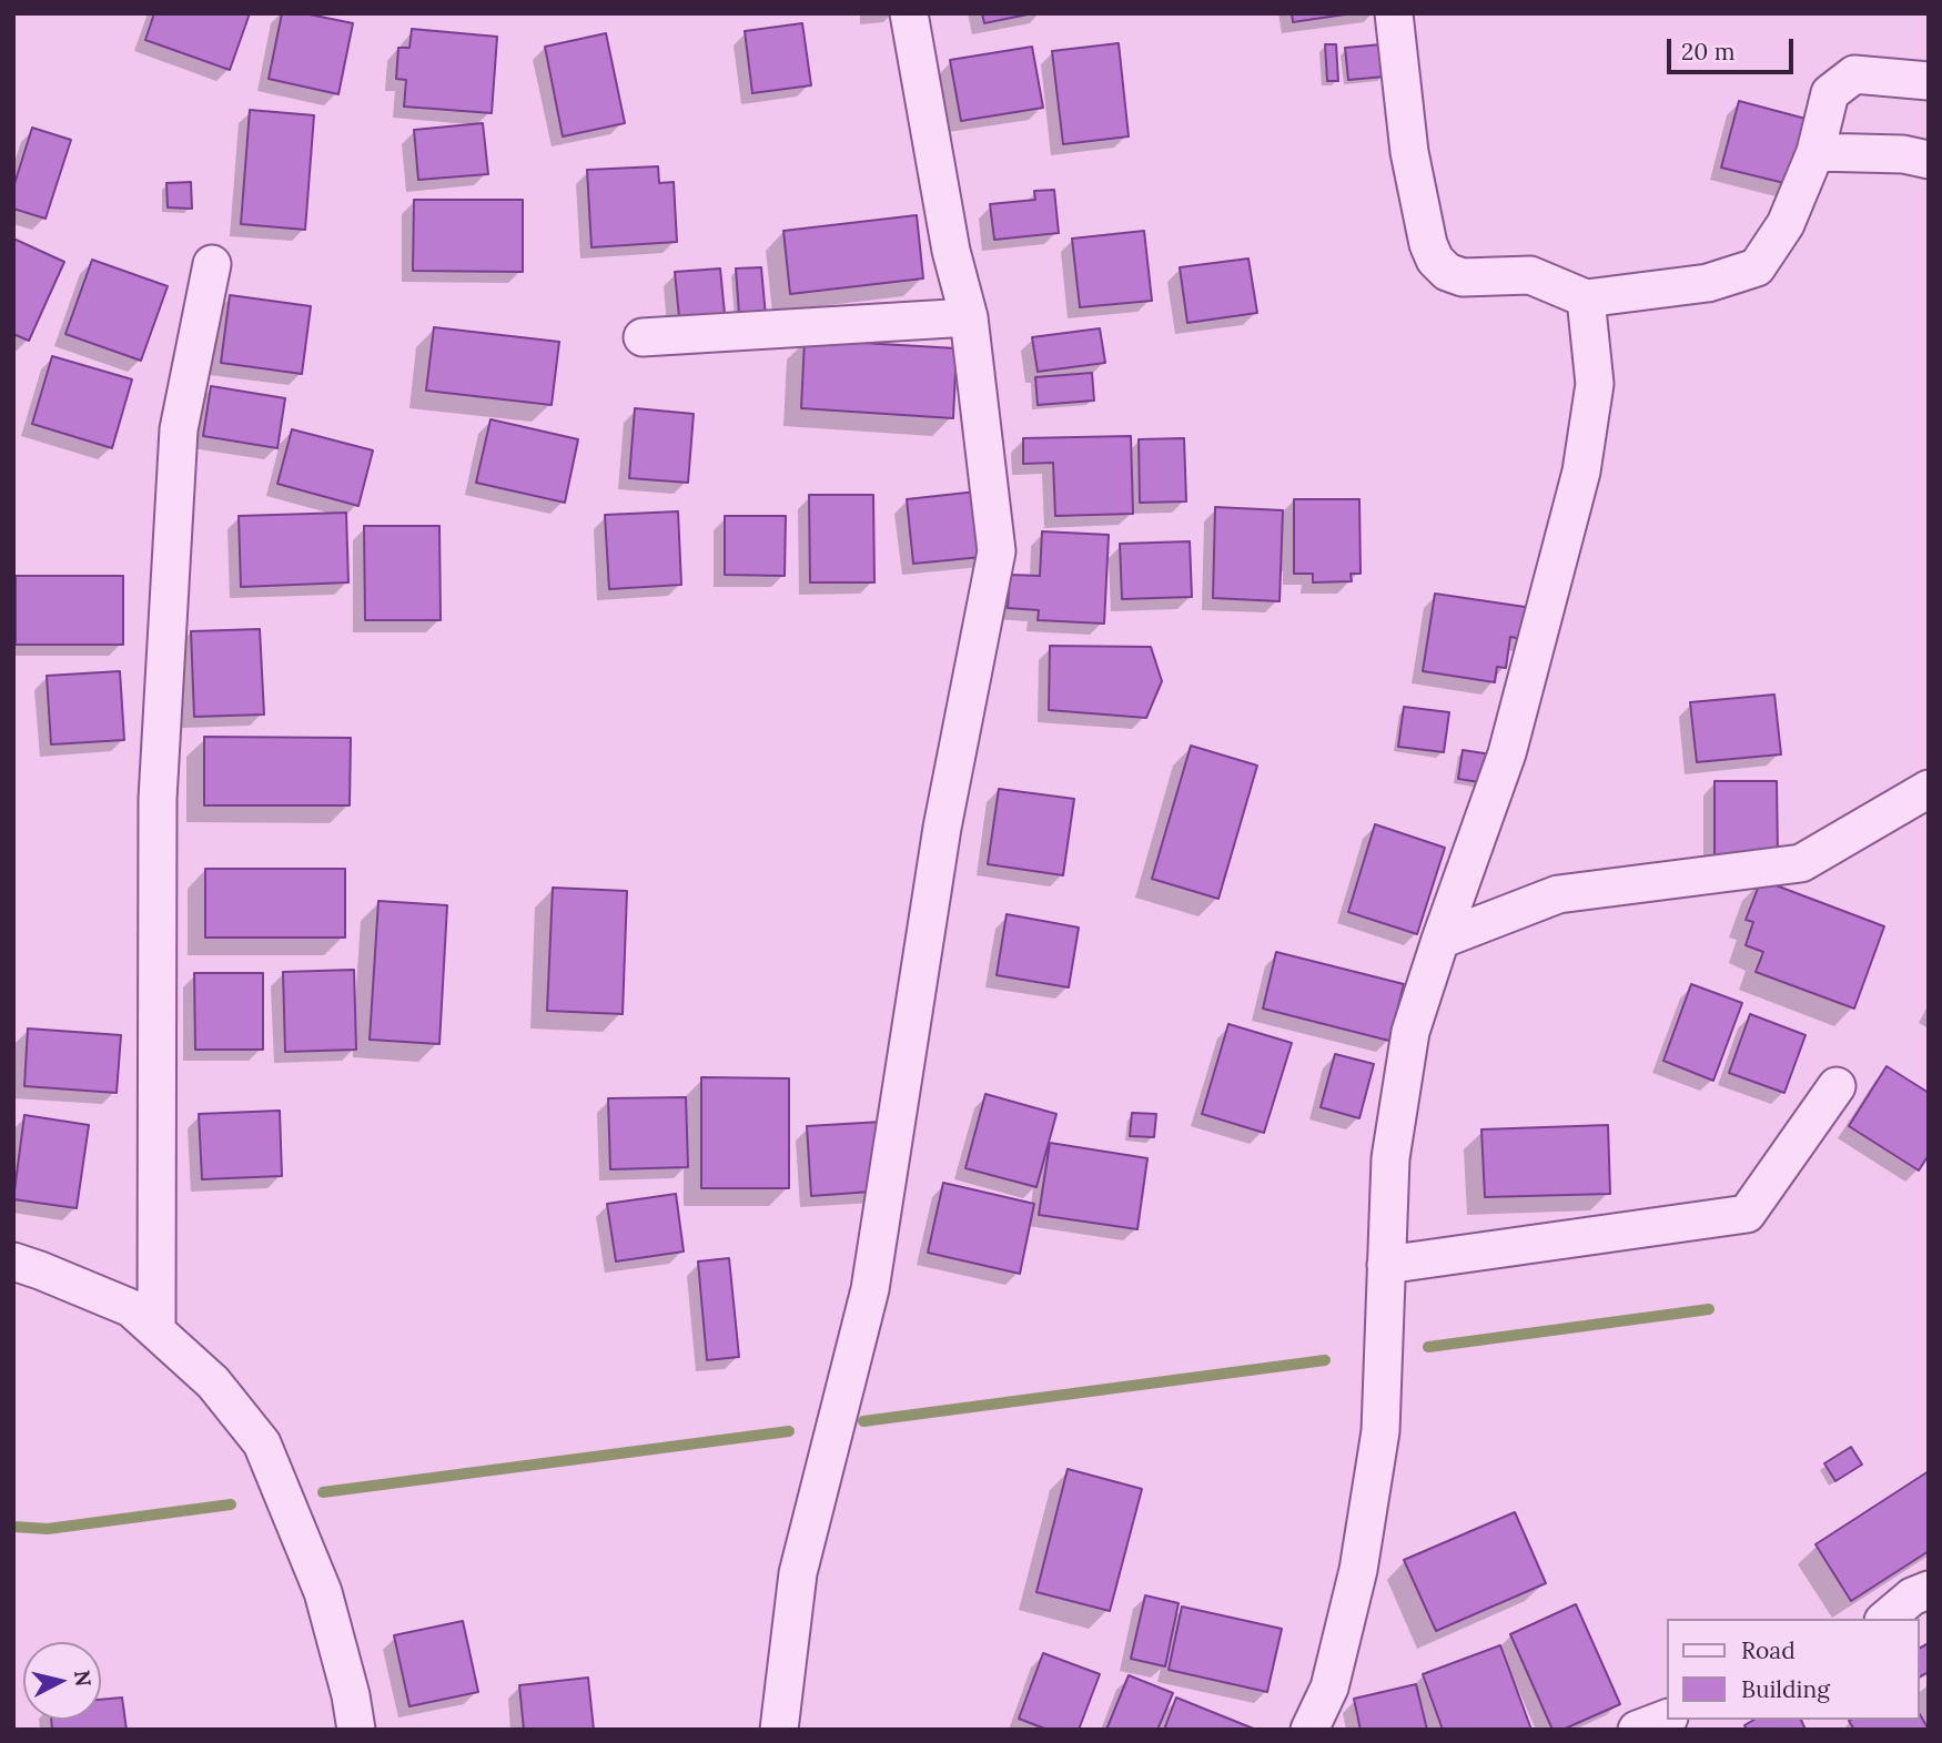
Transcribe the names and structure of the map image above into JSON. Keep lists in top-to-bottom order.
{
  "legend": ["Road", "Building"],
  "scale_bar": "20 m",
  "north": "right"
}
